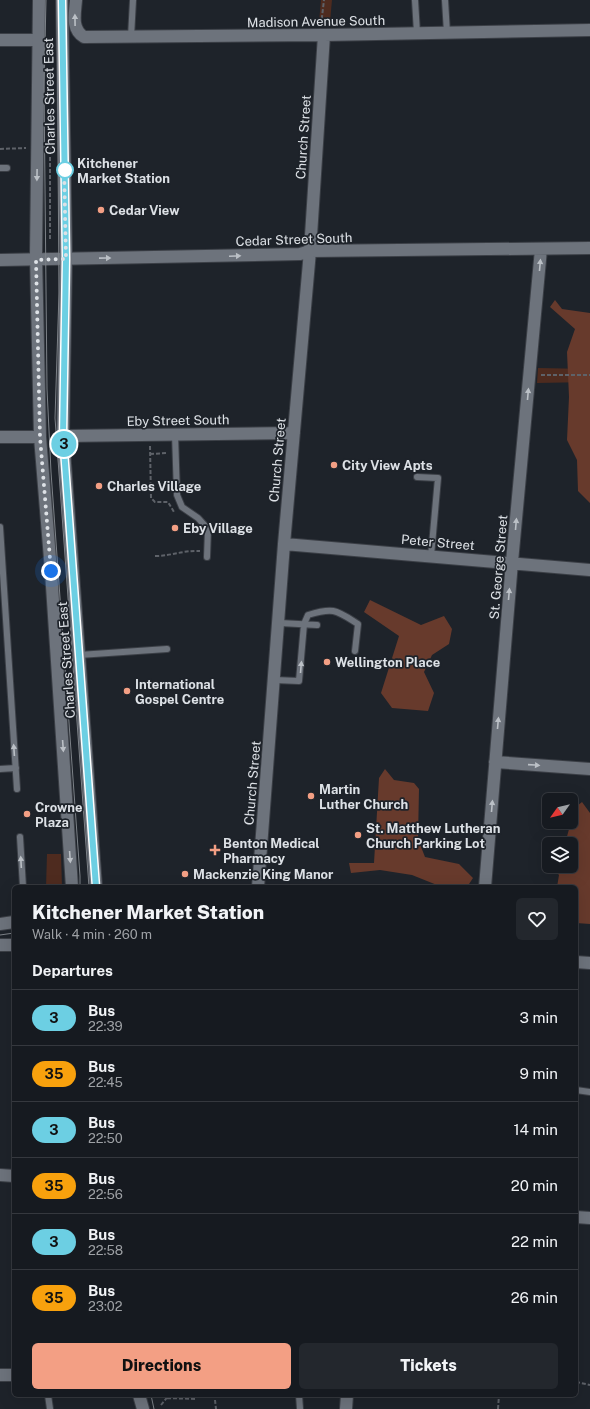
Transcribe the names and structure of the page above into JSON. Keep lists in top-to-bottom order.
{
  "streets": {
    "street": [
      "Madison Avenue South",
      "Charles Street East",
      "Church Street",
      "Cedar Street South",
      "Eby Street South",
      "Peter Street",
      "St. George Street"
    ]
  },
  "crossings": [
    ["Madison Avenue South", "Church Street"],
    ["Charles Street East", "Cedar Street South"],
    ["Charles Street East", "Eby Street South"],
    ["Church Street", "Cedar Street South"],
    ["Church Street", "Eby Street South"],
    ["Church Street", "Peter Street"],
    ["Cedar Street South", "St. George Street"],
    ["Peter Street", "St. George Street"]
  ],
  "one_way": ["Cedar Street South", "St. George Street"],
  "places": {
    "other": [
      "Kitchener Market Station",
      "Cedar View",
      "City View Apts",
      "Charles Village",
      "Eby Village",
      "Wellington Place",
      "International Gospel Centre",
      "Martin Luther Church",
      "Crowne Plaza",
      "St. Matthew Lutheran Church Parking Lot",
      "Mackenzie King Manor"
    ],
    "health": ["Benton Medical Pharmacy"]
  },
  "lines": ["bus line 3"],
  "north": "bottom left",
  "page": {
    "on_map": "3",
    "heading": [
      ["Kitchener Market Station", "Walk · 4 min · 260 m"],
      "Departures"
    ],
    "list": [
      {
        "mark": "3",
        "name": "Bus",
        "note": "22:39",
        "value": "3 min"
      },
      {
        "mark": "35",
        "name": "Bus",
        "note": "22:45",
        "value": "9 min"
      },
      {
        "mark": "3",
        "name": "Bus",
        "note": "22:50",
        "value": "14 min"
      },
      {
        "mark": "35",
        "name": "Bus",
        "note": "22:56",
        "value": "20 min"
      },
      {
        "mark": "3",
        "name": "Bus",
        "note": "22:58",
        "value": "22 min"
      },
      {
        "mark": "35",
        "name": "Bus",
        "note": "23:02",
        "value": "26 min"
      }
    ],
    "buttons": ["Directions", "Tickets"]
  }
}
